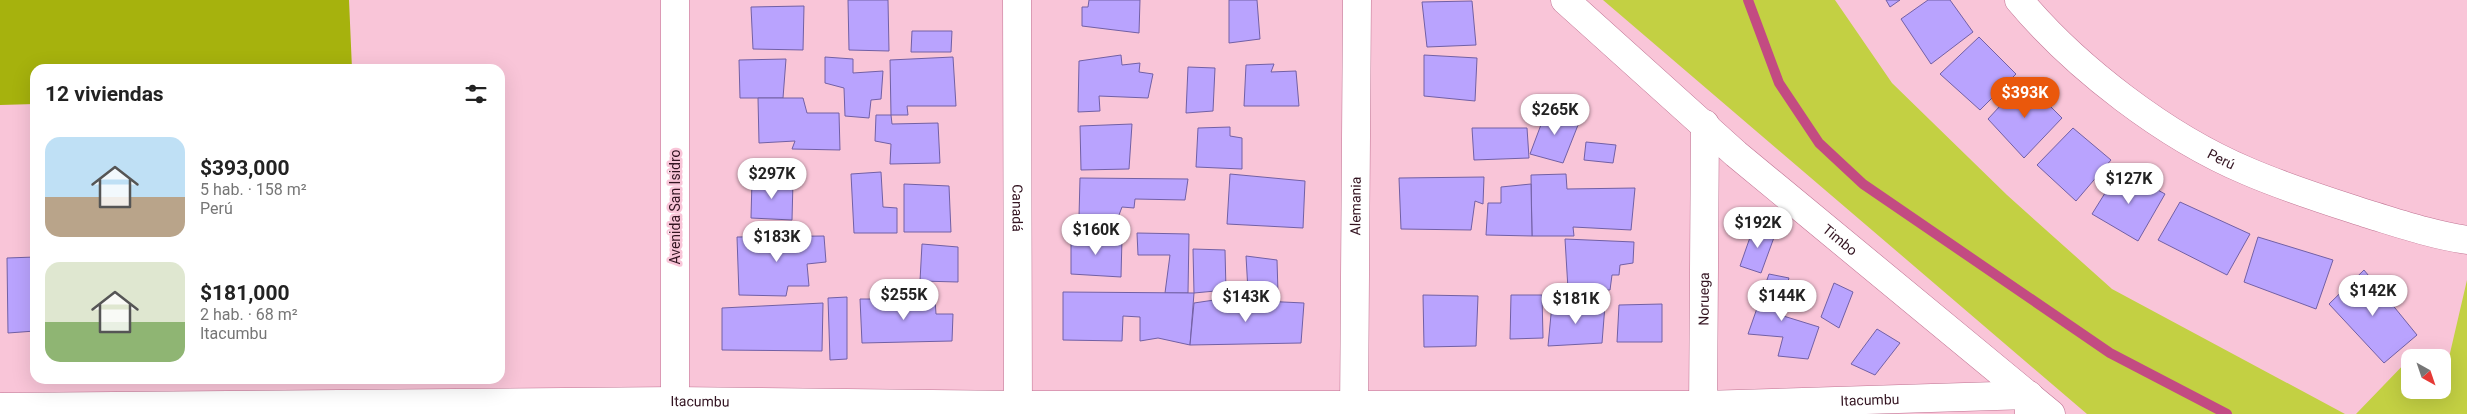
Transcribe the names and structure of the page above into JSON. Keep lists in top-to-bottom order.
{
  "streets": {
    "street": [
      "Perú",
      "Avenida San Isidro",
      "Canadá",
      "Alemania",
      "Timbo",
      "Noruega",
      "Itacumbu"
    ]
  },
  "crossings": [
    ["Avenida San Isidro", "Itacumbu"],
    ["Canadá", "Itacumbu"],
    ["Alemania", "Itacumbu"],
    ["Timbo", "Noruega"],
    ["Timbo", "Itacumbu"],
    ["Noruega", "Itacumbu"]
  ],
  "north": "bottom right",
  "page": {
    "heading": "12 viviendas",
    "price": [
      "$393K",
      "$265K",
      "$297K",
      "$127K",
      "$192K",
      "$160K",
      "$183K",
      "$142K",
      "$255K",
      "$144K",
      "$143K",
      "$181K"
    ],
    "list": [
      {
        "name": "$393,000",
        "note": "5 hab. · 158 m² · Perú"
      },
      {
        "name": "$181,000",
        "note": "2 hab. · 68 m² · Itacumbu"
      }
    ]
  }
}
